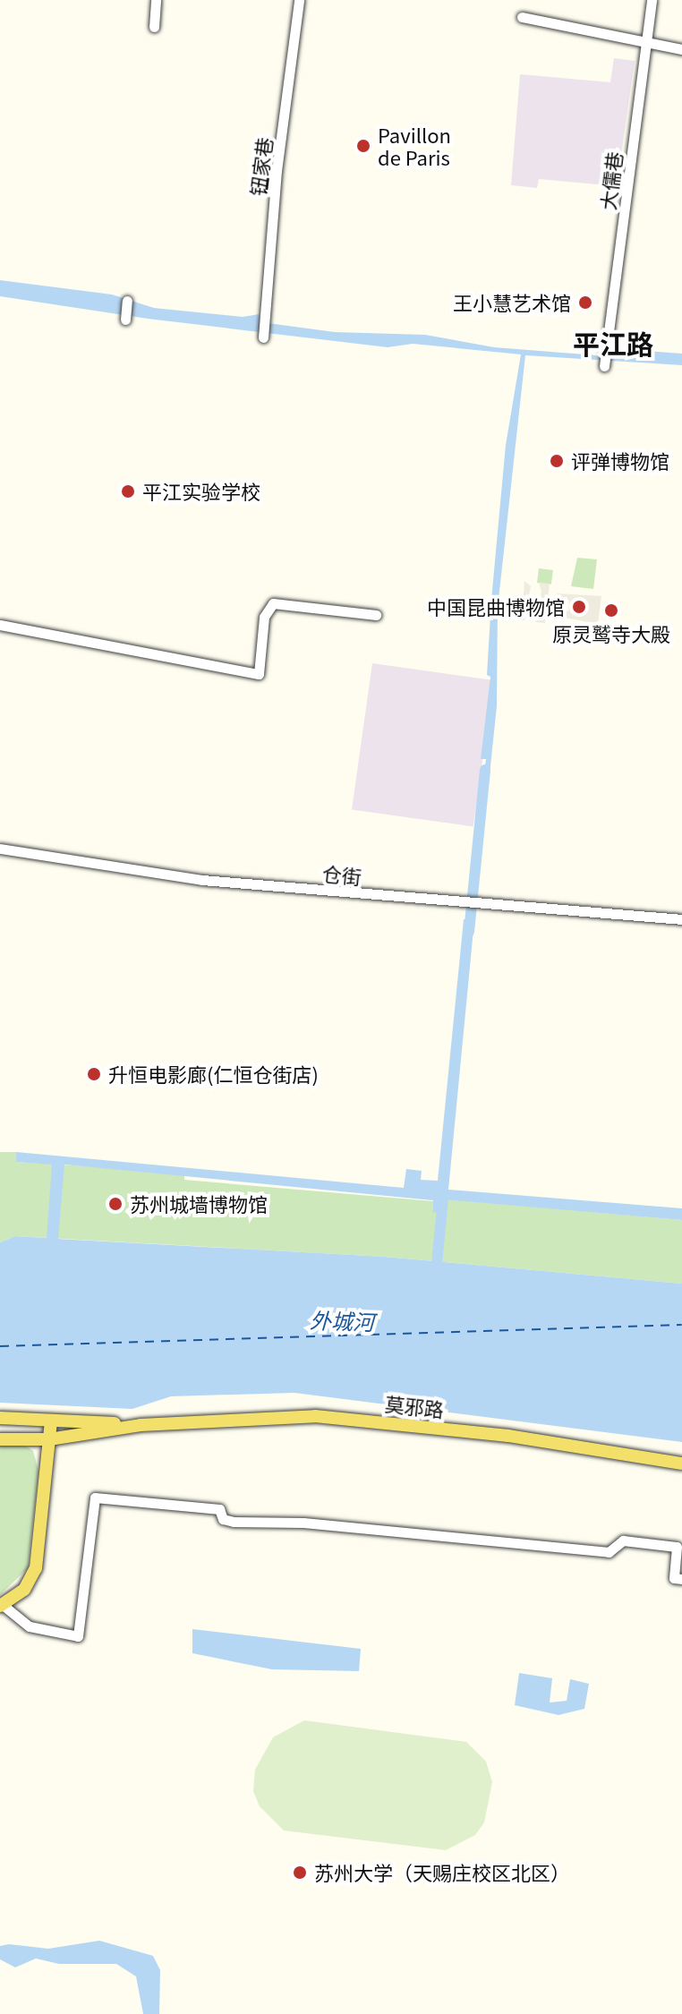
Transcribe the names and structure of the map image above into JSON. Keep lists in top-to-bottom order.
{
  "streets": {
    "main road": ["莫邪路"],
    "street": ["钮家巷", "大儒巷", "仓街"]
  },
  "districts": ["平江路"],
  "water": ["外城河"],
  "places": [
    "Pavillon de Paris",
    "王小慧艺术馆",
    "评弹博物馆",
    "平江实验学校",
    "中国昆曲博物馆",
    "原灵鹫寺大殿",
    "升恒电影廊(仁恒仓街店)",
    "苏州城墙博物馆",
    "苏州大学（天赐庄校区北区）"
  ]
}
